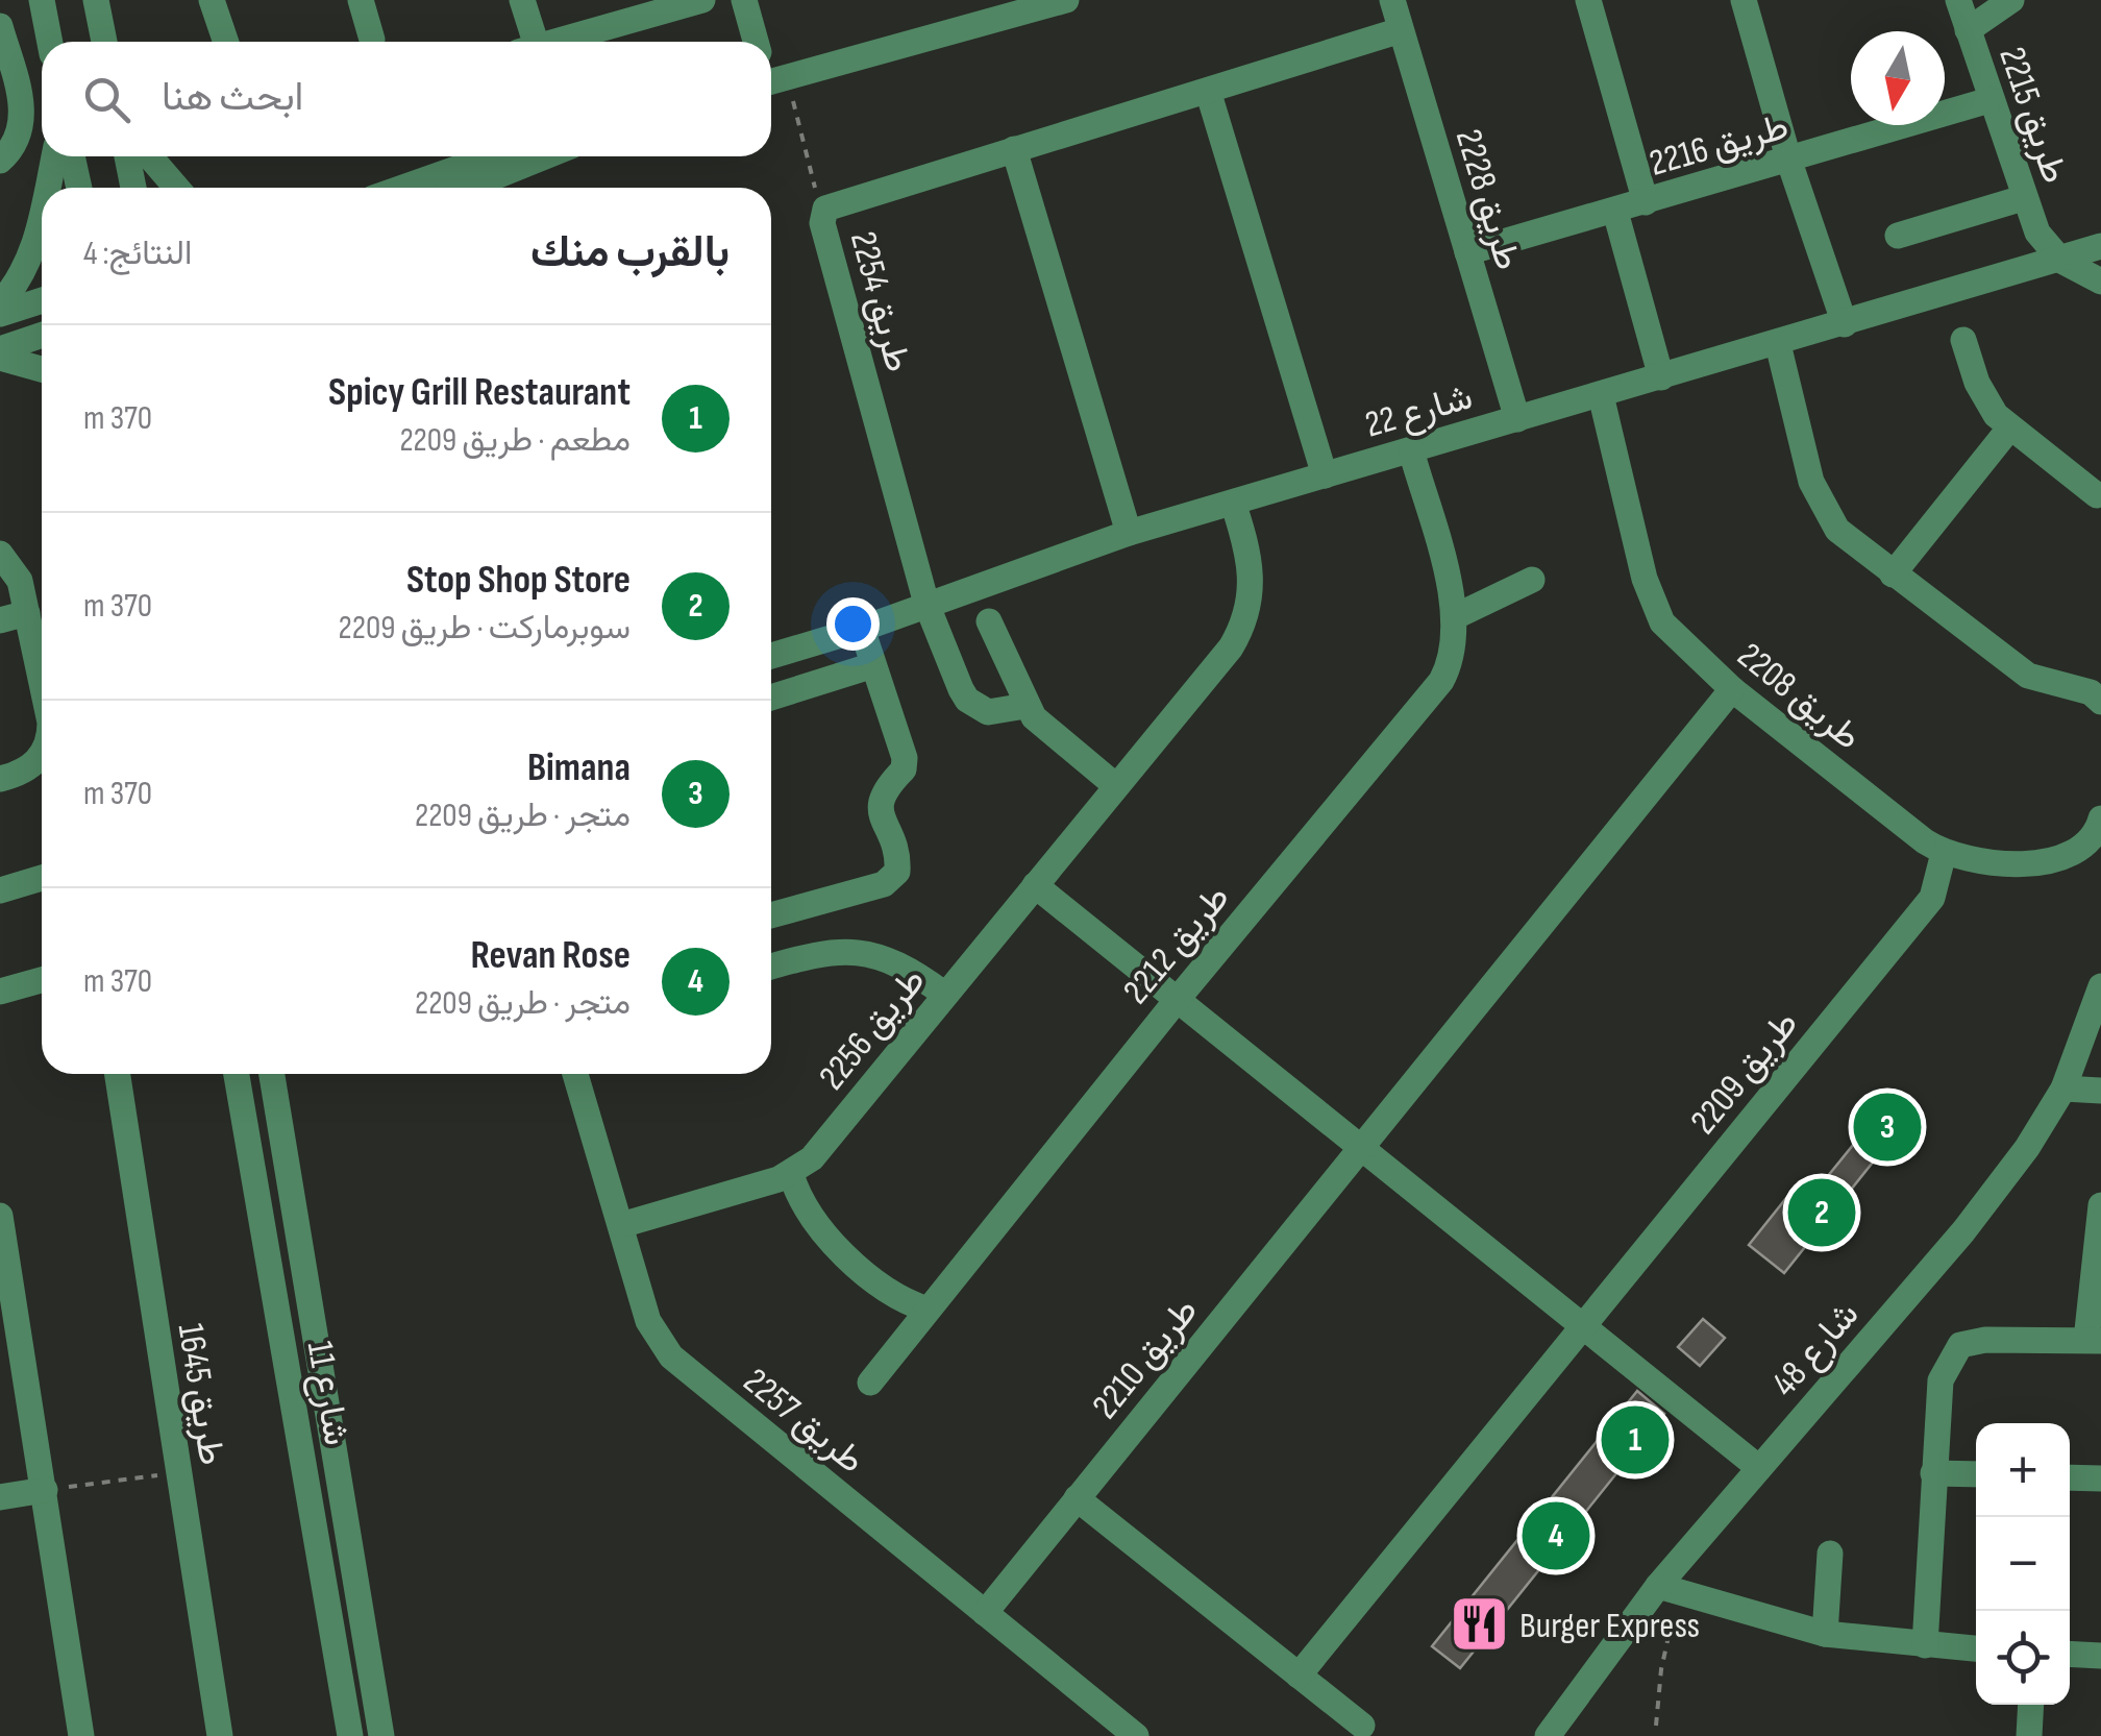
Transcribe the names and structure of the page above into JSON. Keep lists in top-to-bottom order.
{
  "streets": {
    "street": [
      "طريق 2215",
      "طريق 2216",
      "طريق 2228",
      "طريق 2254",
      "شارع 22",
      "طريق 2208",
      "طريق 2212",
      "طريق 2256",
      "طريق 2209",
      "شارع 48",
      "طريق 2210",
      "شارع 11",
      "طريق 1645",
      "طريق 2257"
    ]
  },
  "crossings": [
    ["طريق 2215", "طريق 2216"],
    ["طريق 2215", "شارع 22"],
    ["طريق 2216", "طريق 2228"],
    ["طريق 2228", "طريق 2254"],
    ["طريق 2228", "شارع 22"],
    ["طريق 2254", "شارع 22"],
    ["شارع 22", "طريق 2208"],
    ["شارع 22", "طريق 2212"],
    ["شارع 22", "طريق 2256"],
    ["طريق 2208", "طريق 2209"],
    ["طريق 2208", "طريق 2210"],
    ["طريق 2256", "طريق 2257"],
    ["طريق 2210", "طريق 2257"]
  ],
  "places": {
    "restaurant": ["Burger Express"]
  },
  "north": "bottom",
  "page": {
    "search": "ابحث هنا",
    "heading": ["بالقرب منك", "النتائج: 4"],
    "list": [
      {
        "mark": "1",
        "name": "Spicy Grill Restaurant",
        "note": "مطعم · طريق 2209",
        "value": "370 m"
      },
      {
        "mark": "2",
        "name": "Stop Shop Store",
        "note": "سوبرماركت · طريق 2209",
        "value": "370 m"
      },
      {
        "mark": "3",
        "name": "Bimana",
        "note": "متجر · طريق 2209",
        "value": "370 m"
      },
      {
        "mark": "4",
        "name": "Revan Rose",
        "note": "متجر · طريق 2209",
        "value": "370 m"
      }
    ],
    "pins": [
      "3",
      "2",
      "1",
      "4"
    ],
    "map_buttons": ["+", "−"]
  }
}
